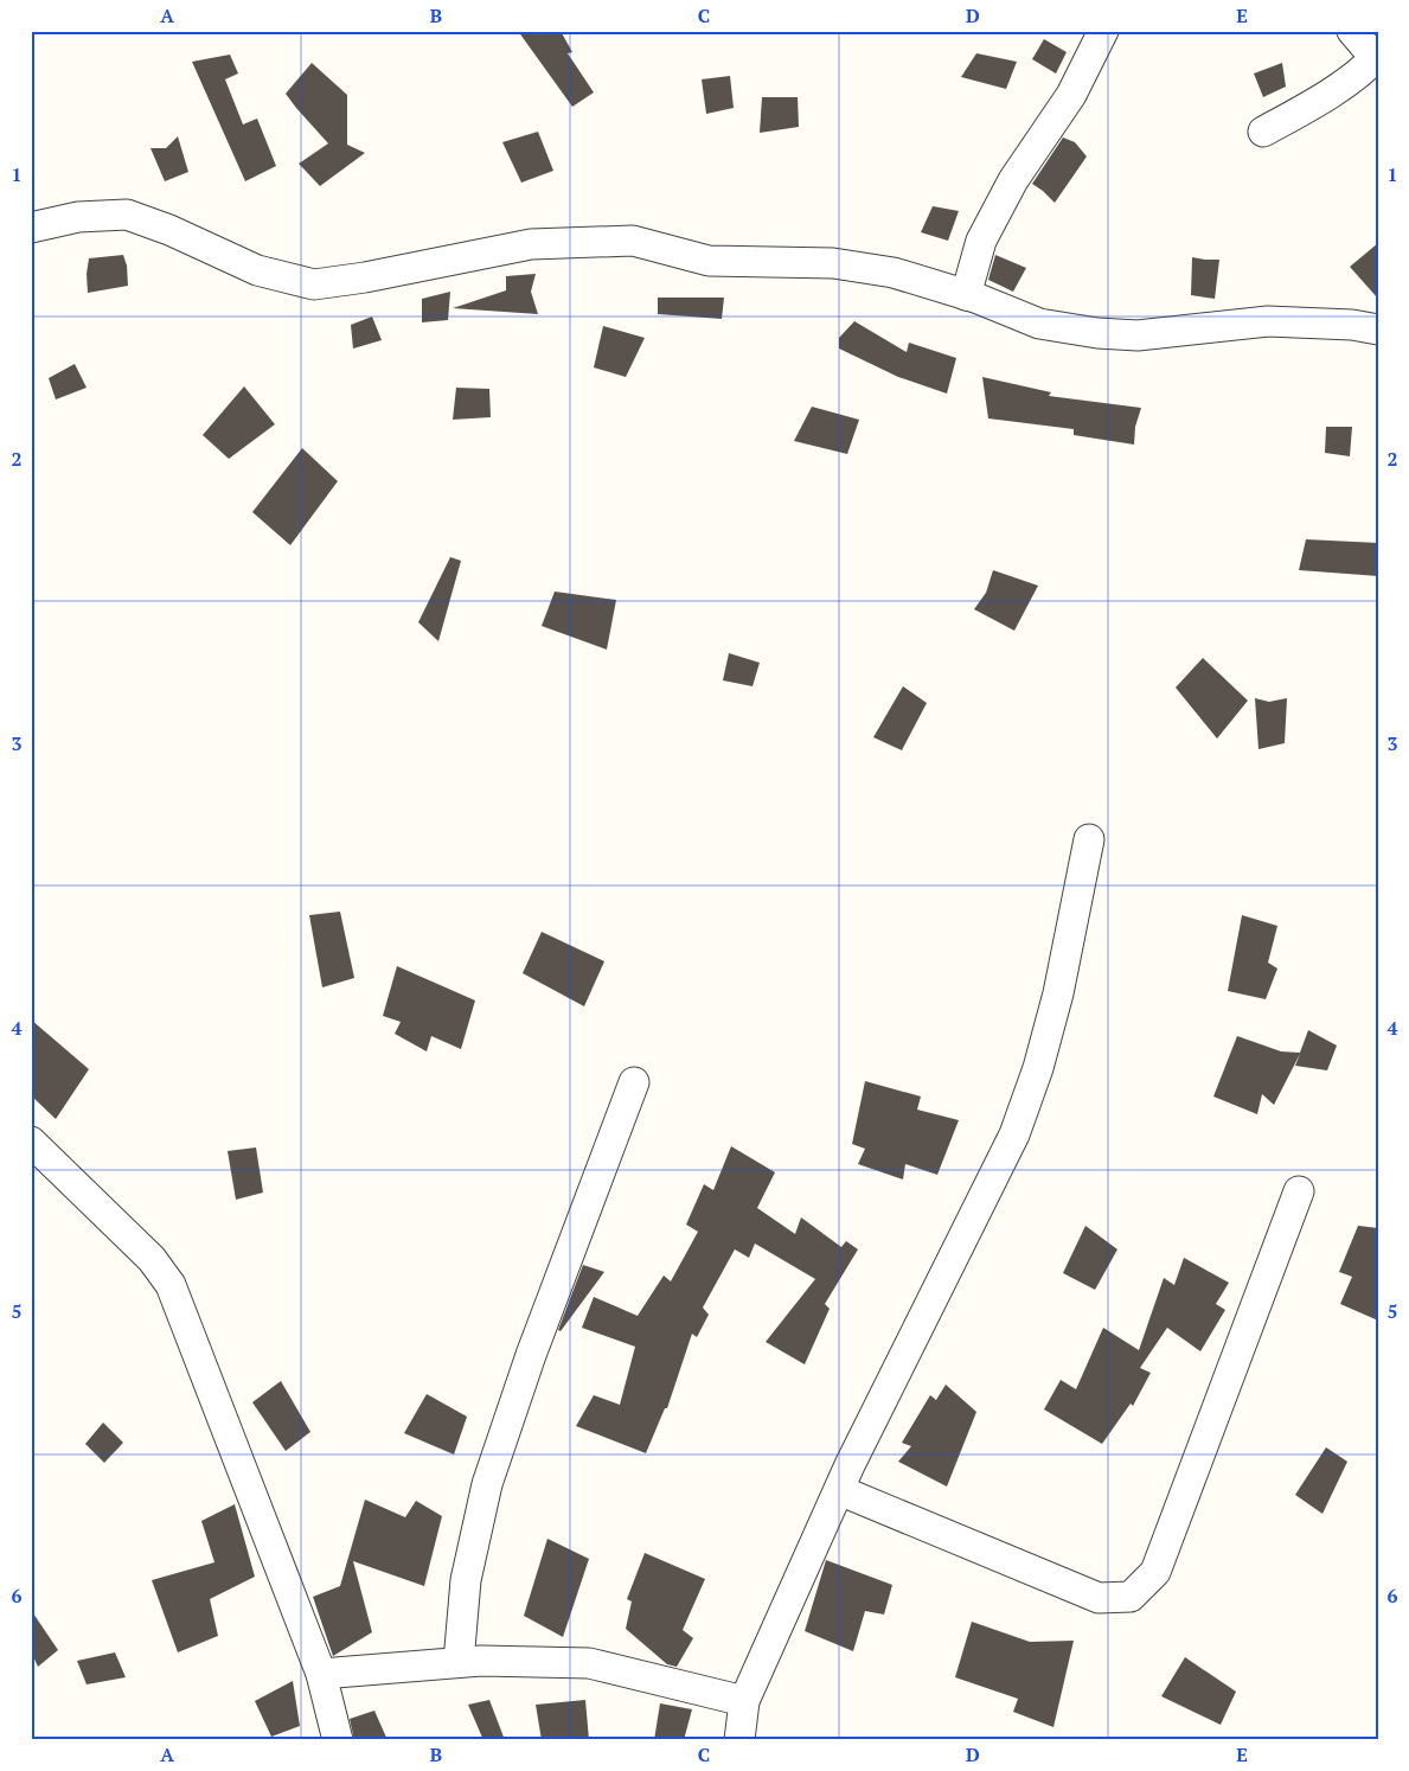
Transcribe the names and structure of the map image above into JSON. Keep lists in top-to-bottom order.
{
  "grid": {
    "columns": [
      "A",
      "B",
      "C",
      "D",
      "E"
    ],
    "rows": [
      "1",
      "2",
      "3",
      "4",
      "5",
      "6"
    ]
  }
}
